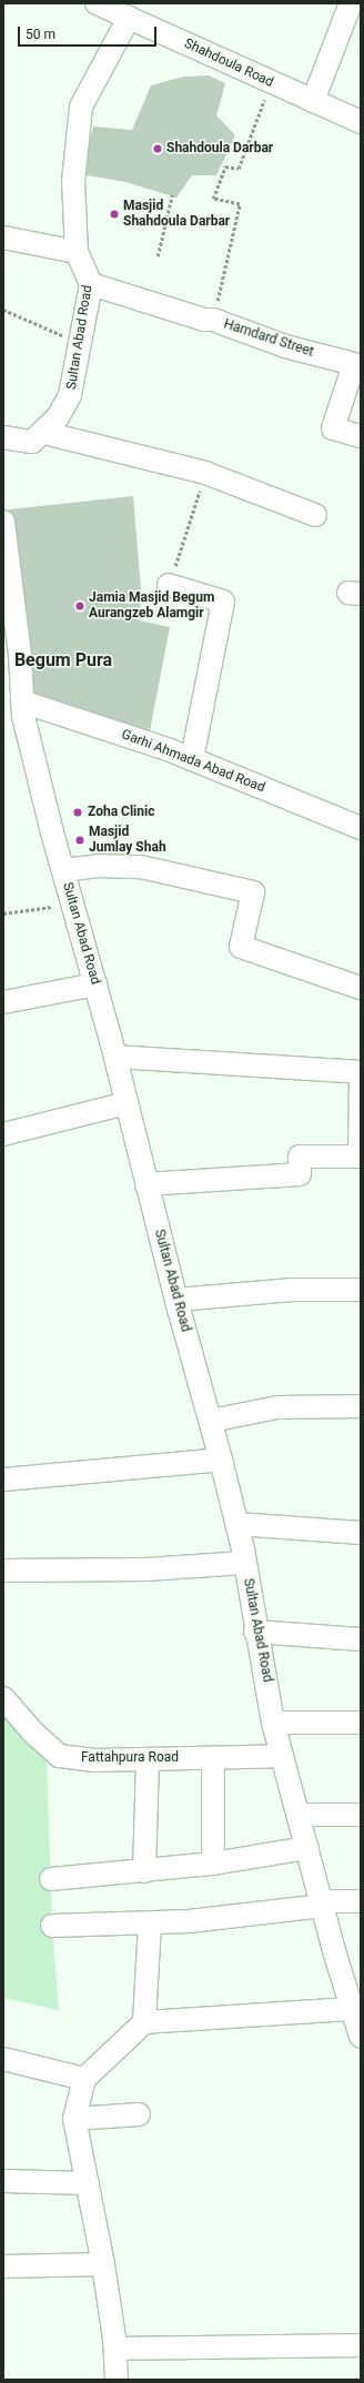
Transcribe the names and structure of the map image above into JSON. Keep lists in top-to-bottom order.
{
  "streets": {
    "street": [
      "Shahdoula Road",
      "Sultan Abad Road",
      "Hamdard Street",
      "Garhi Ahmada Abad Road",
      "Fattahpura Road"
    ]
  },
  "crossings": [
    ["Shahdoula Road", "Sultan Abad Road"],
    ["Sultan Abad Road", "Hamdard Street"],
    ["Sultan Abad Road", "Garhi Ahmada Abad Road"],
    ["Sultan Abad Road", "Fattahpura Road"]
  ],
  "districts": ["Begum Pura"],
  "places": [
    "Shahdoula Darbar",
    "Masjid Shahdoula Darbar",
    "Jamia Masjid Begum Aurangzeb Alamgir",
    "Zoha Clinic",
    "Masjid Jumlay Shah"
  ],
  "scale_bar": "50 m"
}
